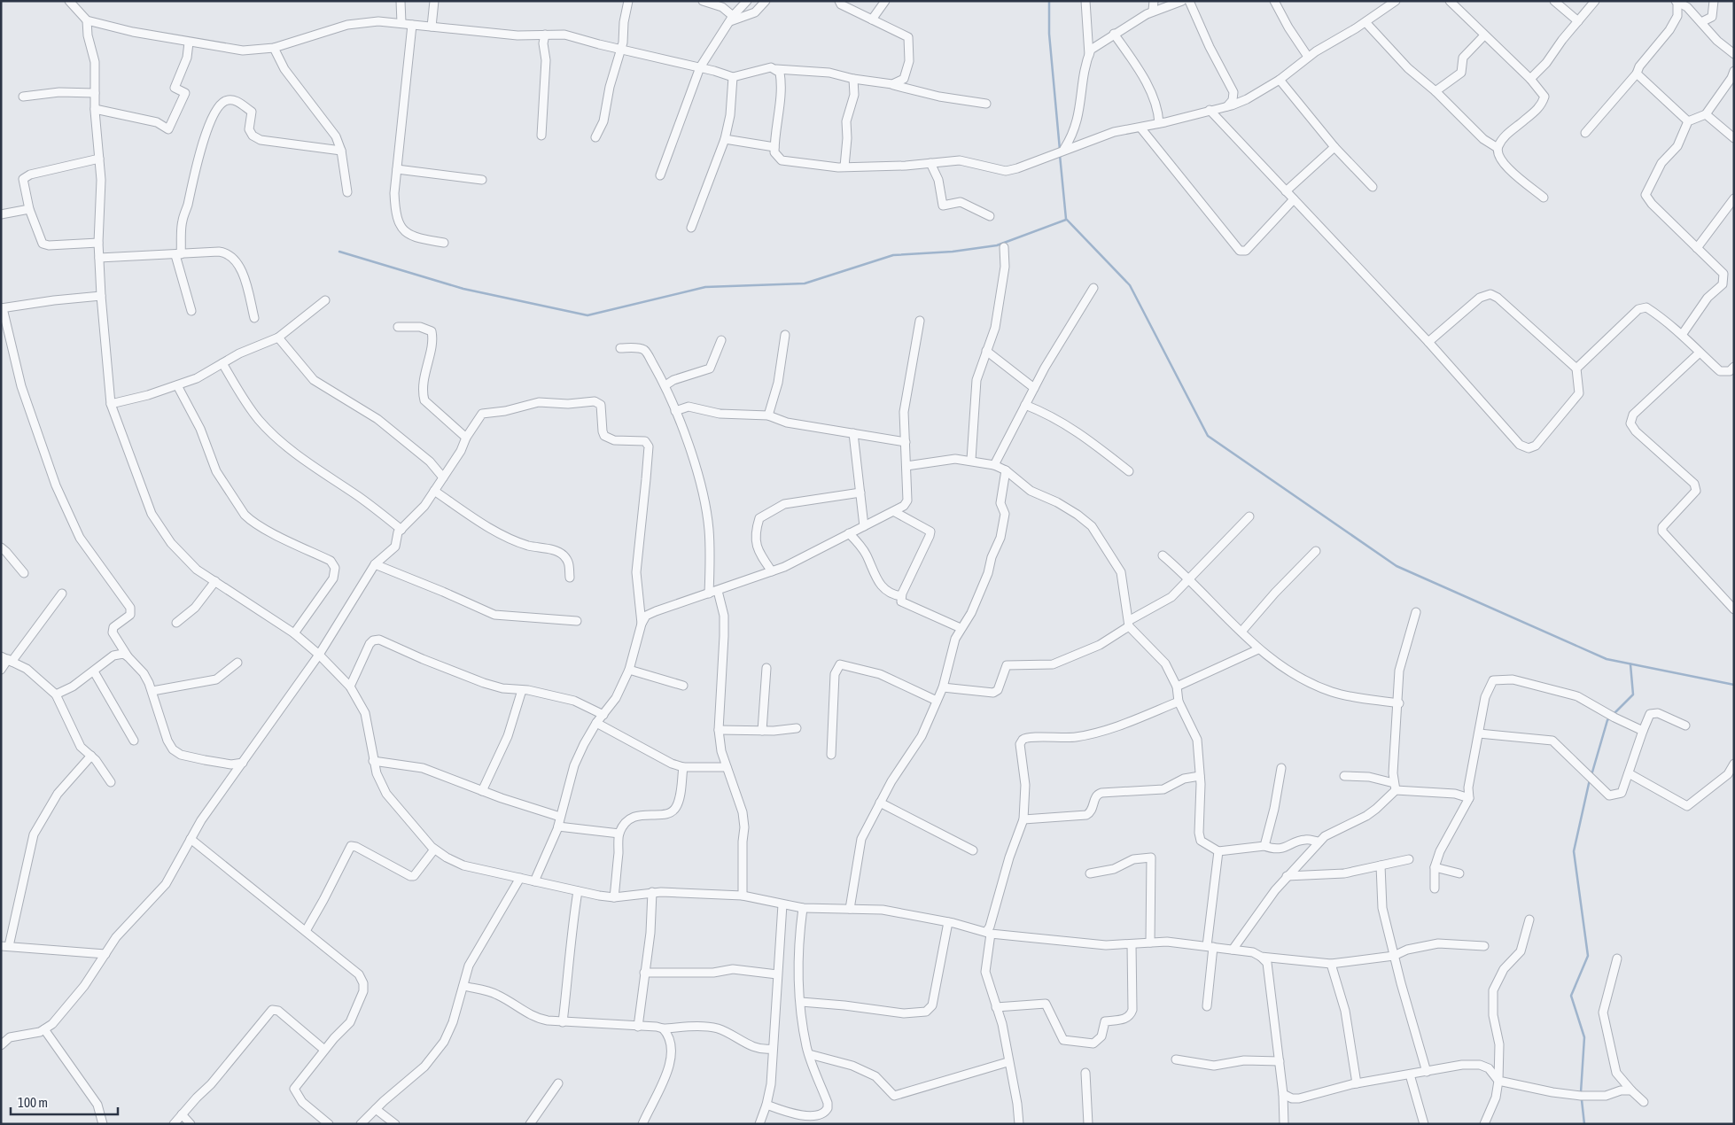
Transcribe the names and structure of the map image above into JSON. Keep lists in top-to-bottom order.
{
  "scale_bar": "100 m"
}
